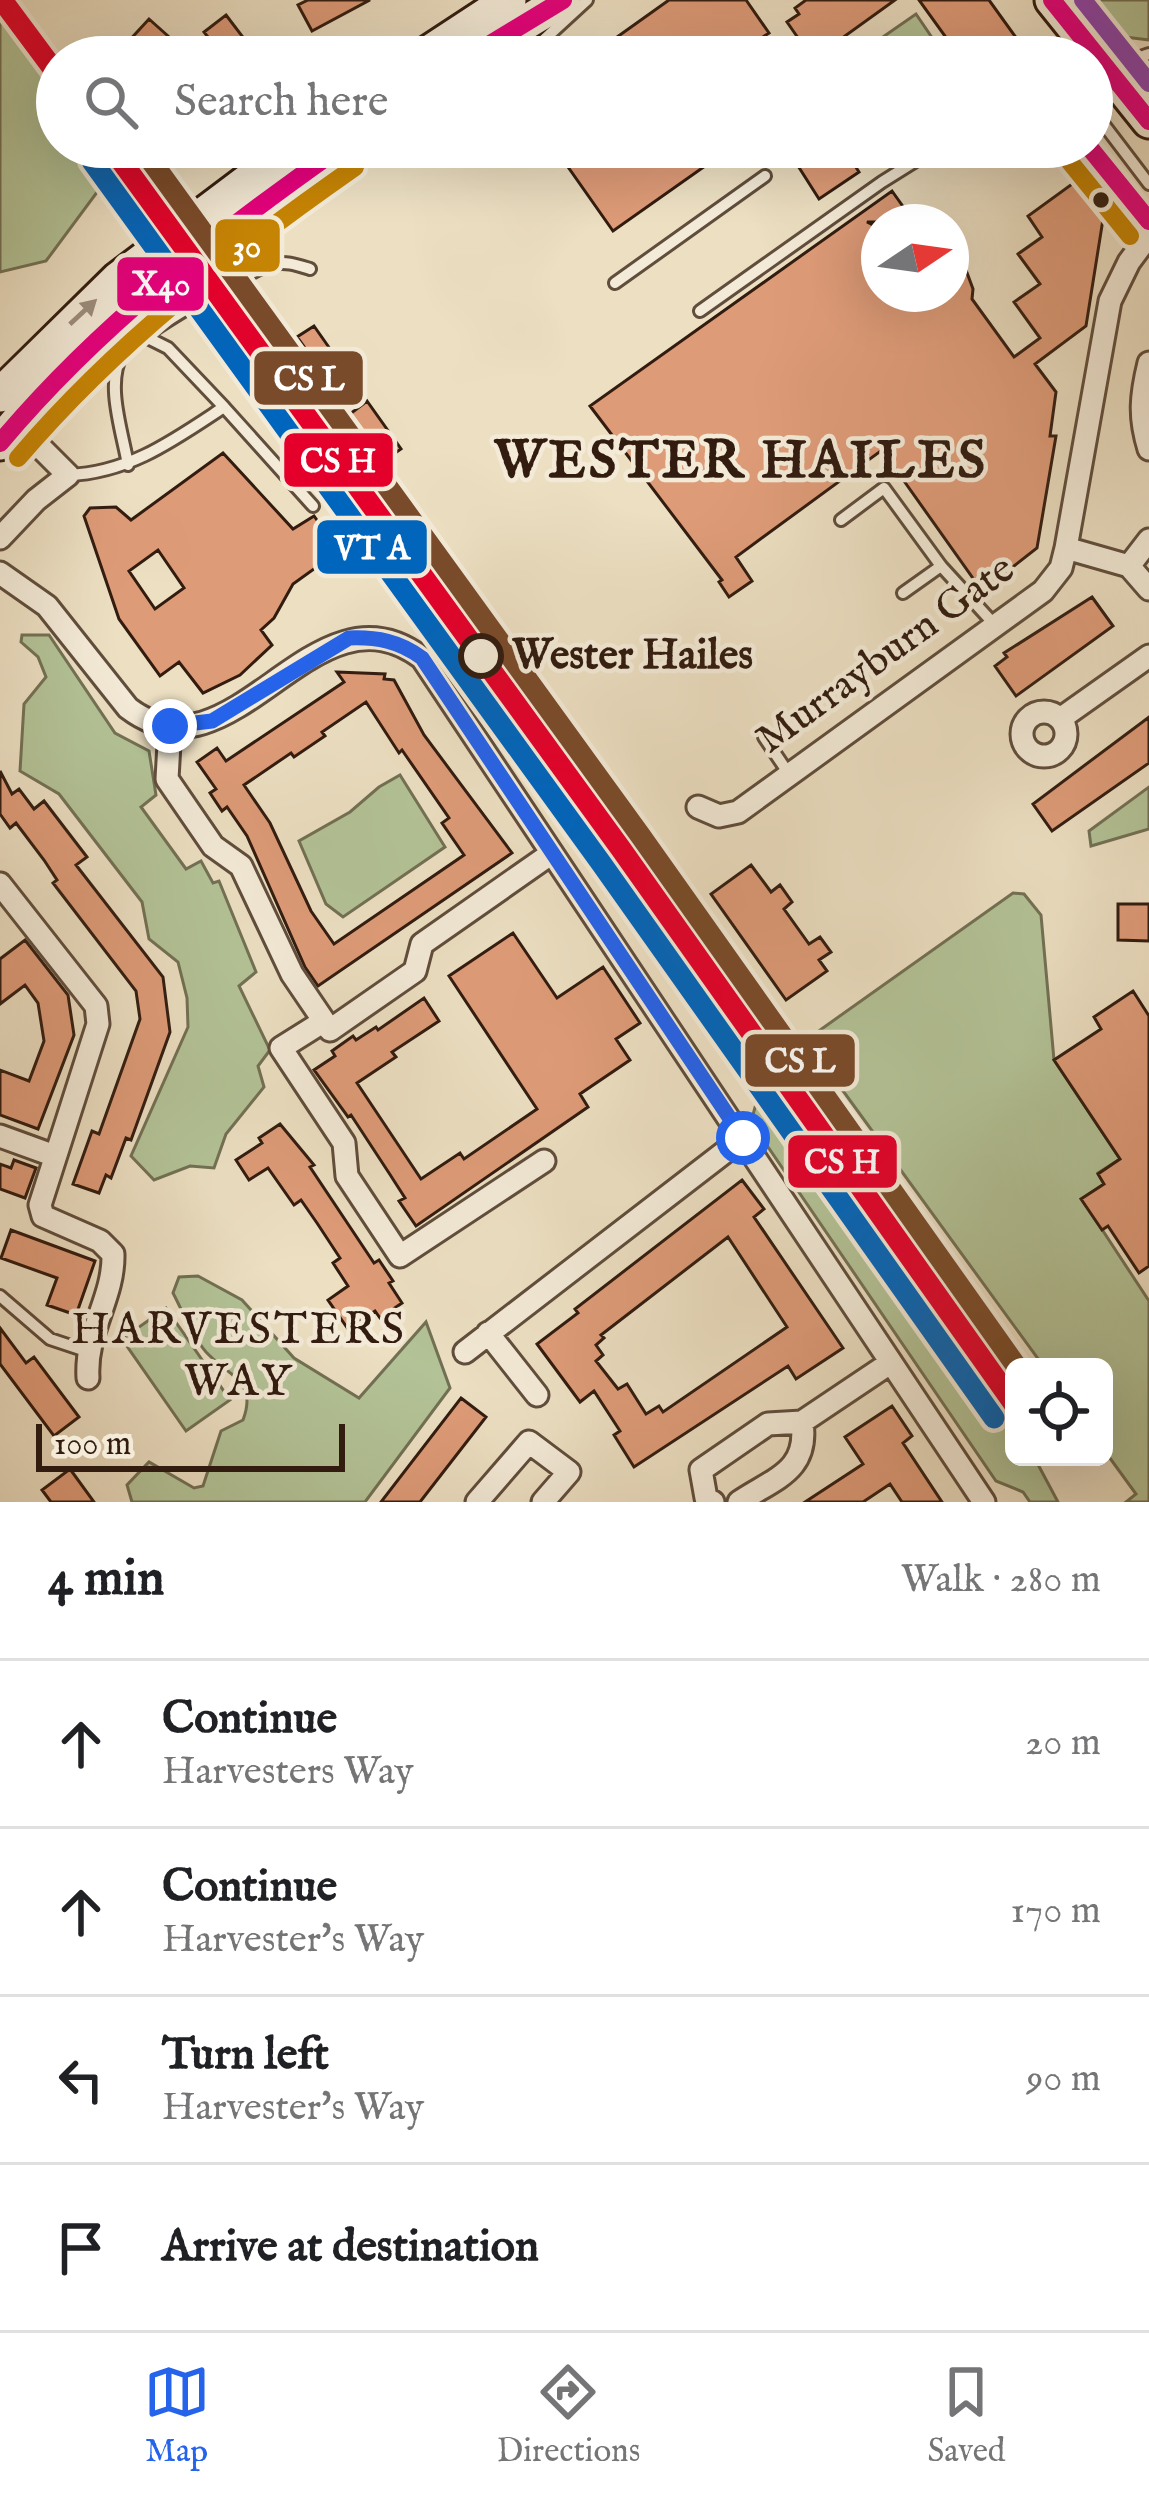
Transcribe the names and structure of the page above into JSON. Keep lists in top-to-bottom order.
{
  "streets": {
    "street": ["Murrayburn Gate"]
  },
  "districts": ["WESTER HAILES", "HARVESTERS WAY"],
  "places": ["Wester Hailes"],
  "lines": ["transit line X40", "transit line 30"],
  "scale_bar": "100 m",
  "north": "right",
  "page": {
    "search": "Search here",
    "scale": "100 m",
    "heading": ["4 min", "Walk · 280 m"],
    "list": [
      ["Continue", "Harvesters Way", "20 m"],
      ["Continue", "Harvester's Way", "170 m"],
      ["Turn left", "Harvester's Way", "90 m"],
      "Arrive at destination"
    ],
    "nav": ["Map", "Directions", "Saved"]
  }
}
